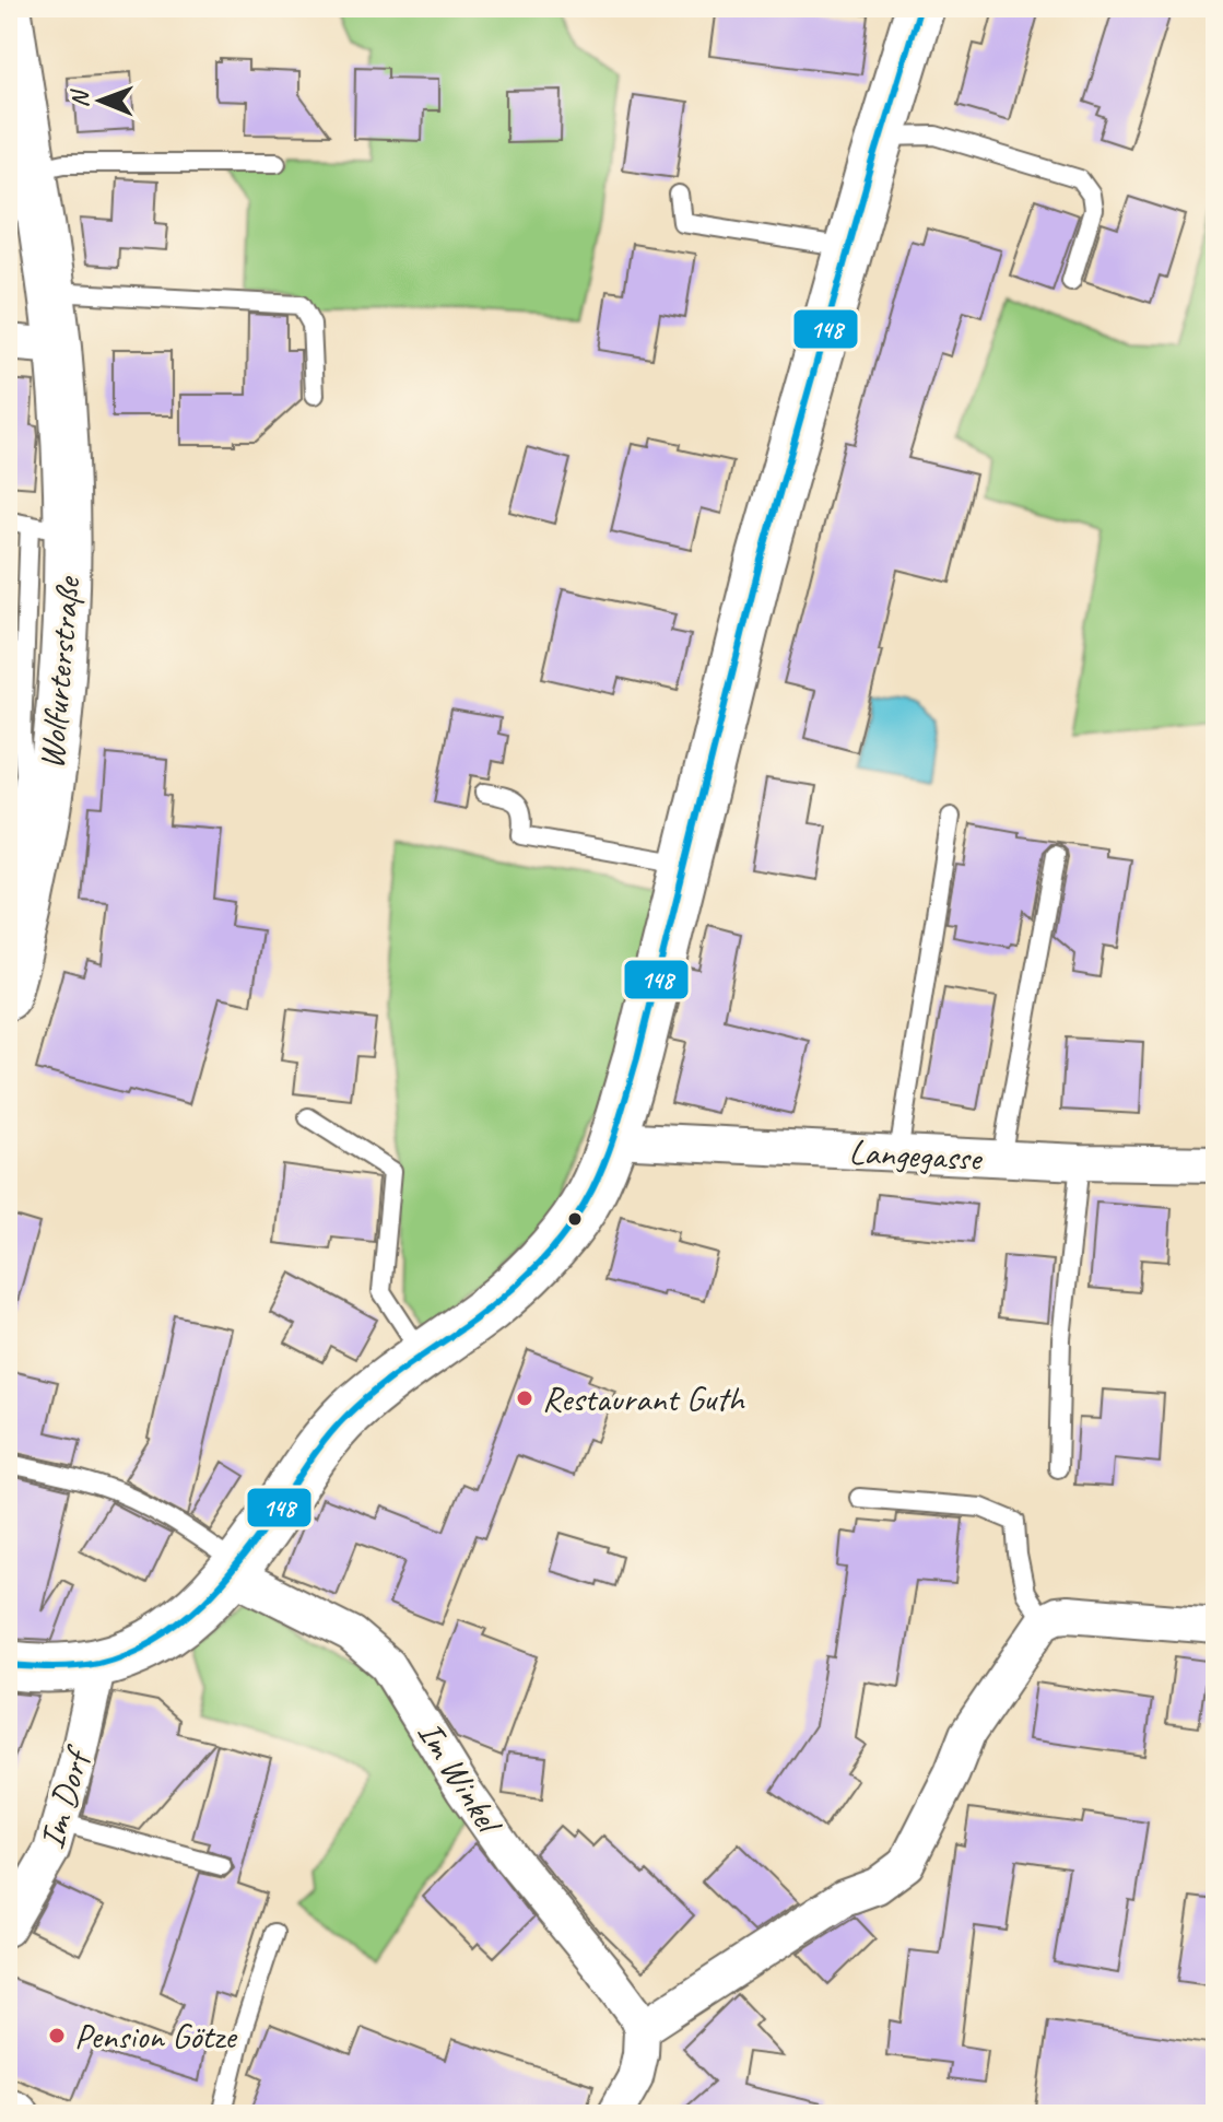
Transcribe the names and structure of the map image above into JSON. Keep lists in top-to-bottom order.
{
  "streets": {
    "street": [
      "Wolfurterstraße",
      "Langegasse",
      "Im Winkel",
      "Im Dorf"
    ]
  },
  "places": ["Restaurant Guth", "Pension Götze"],
  "lines": ["transit line 148"],
  "north": "left"
}
